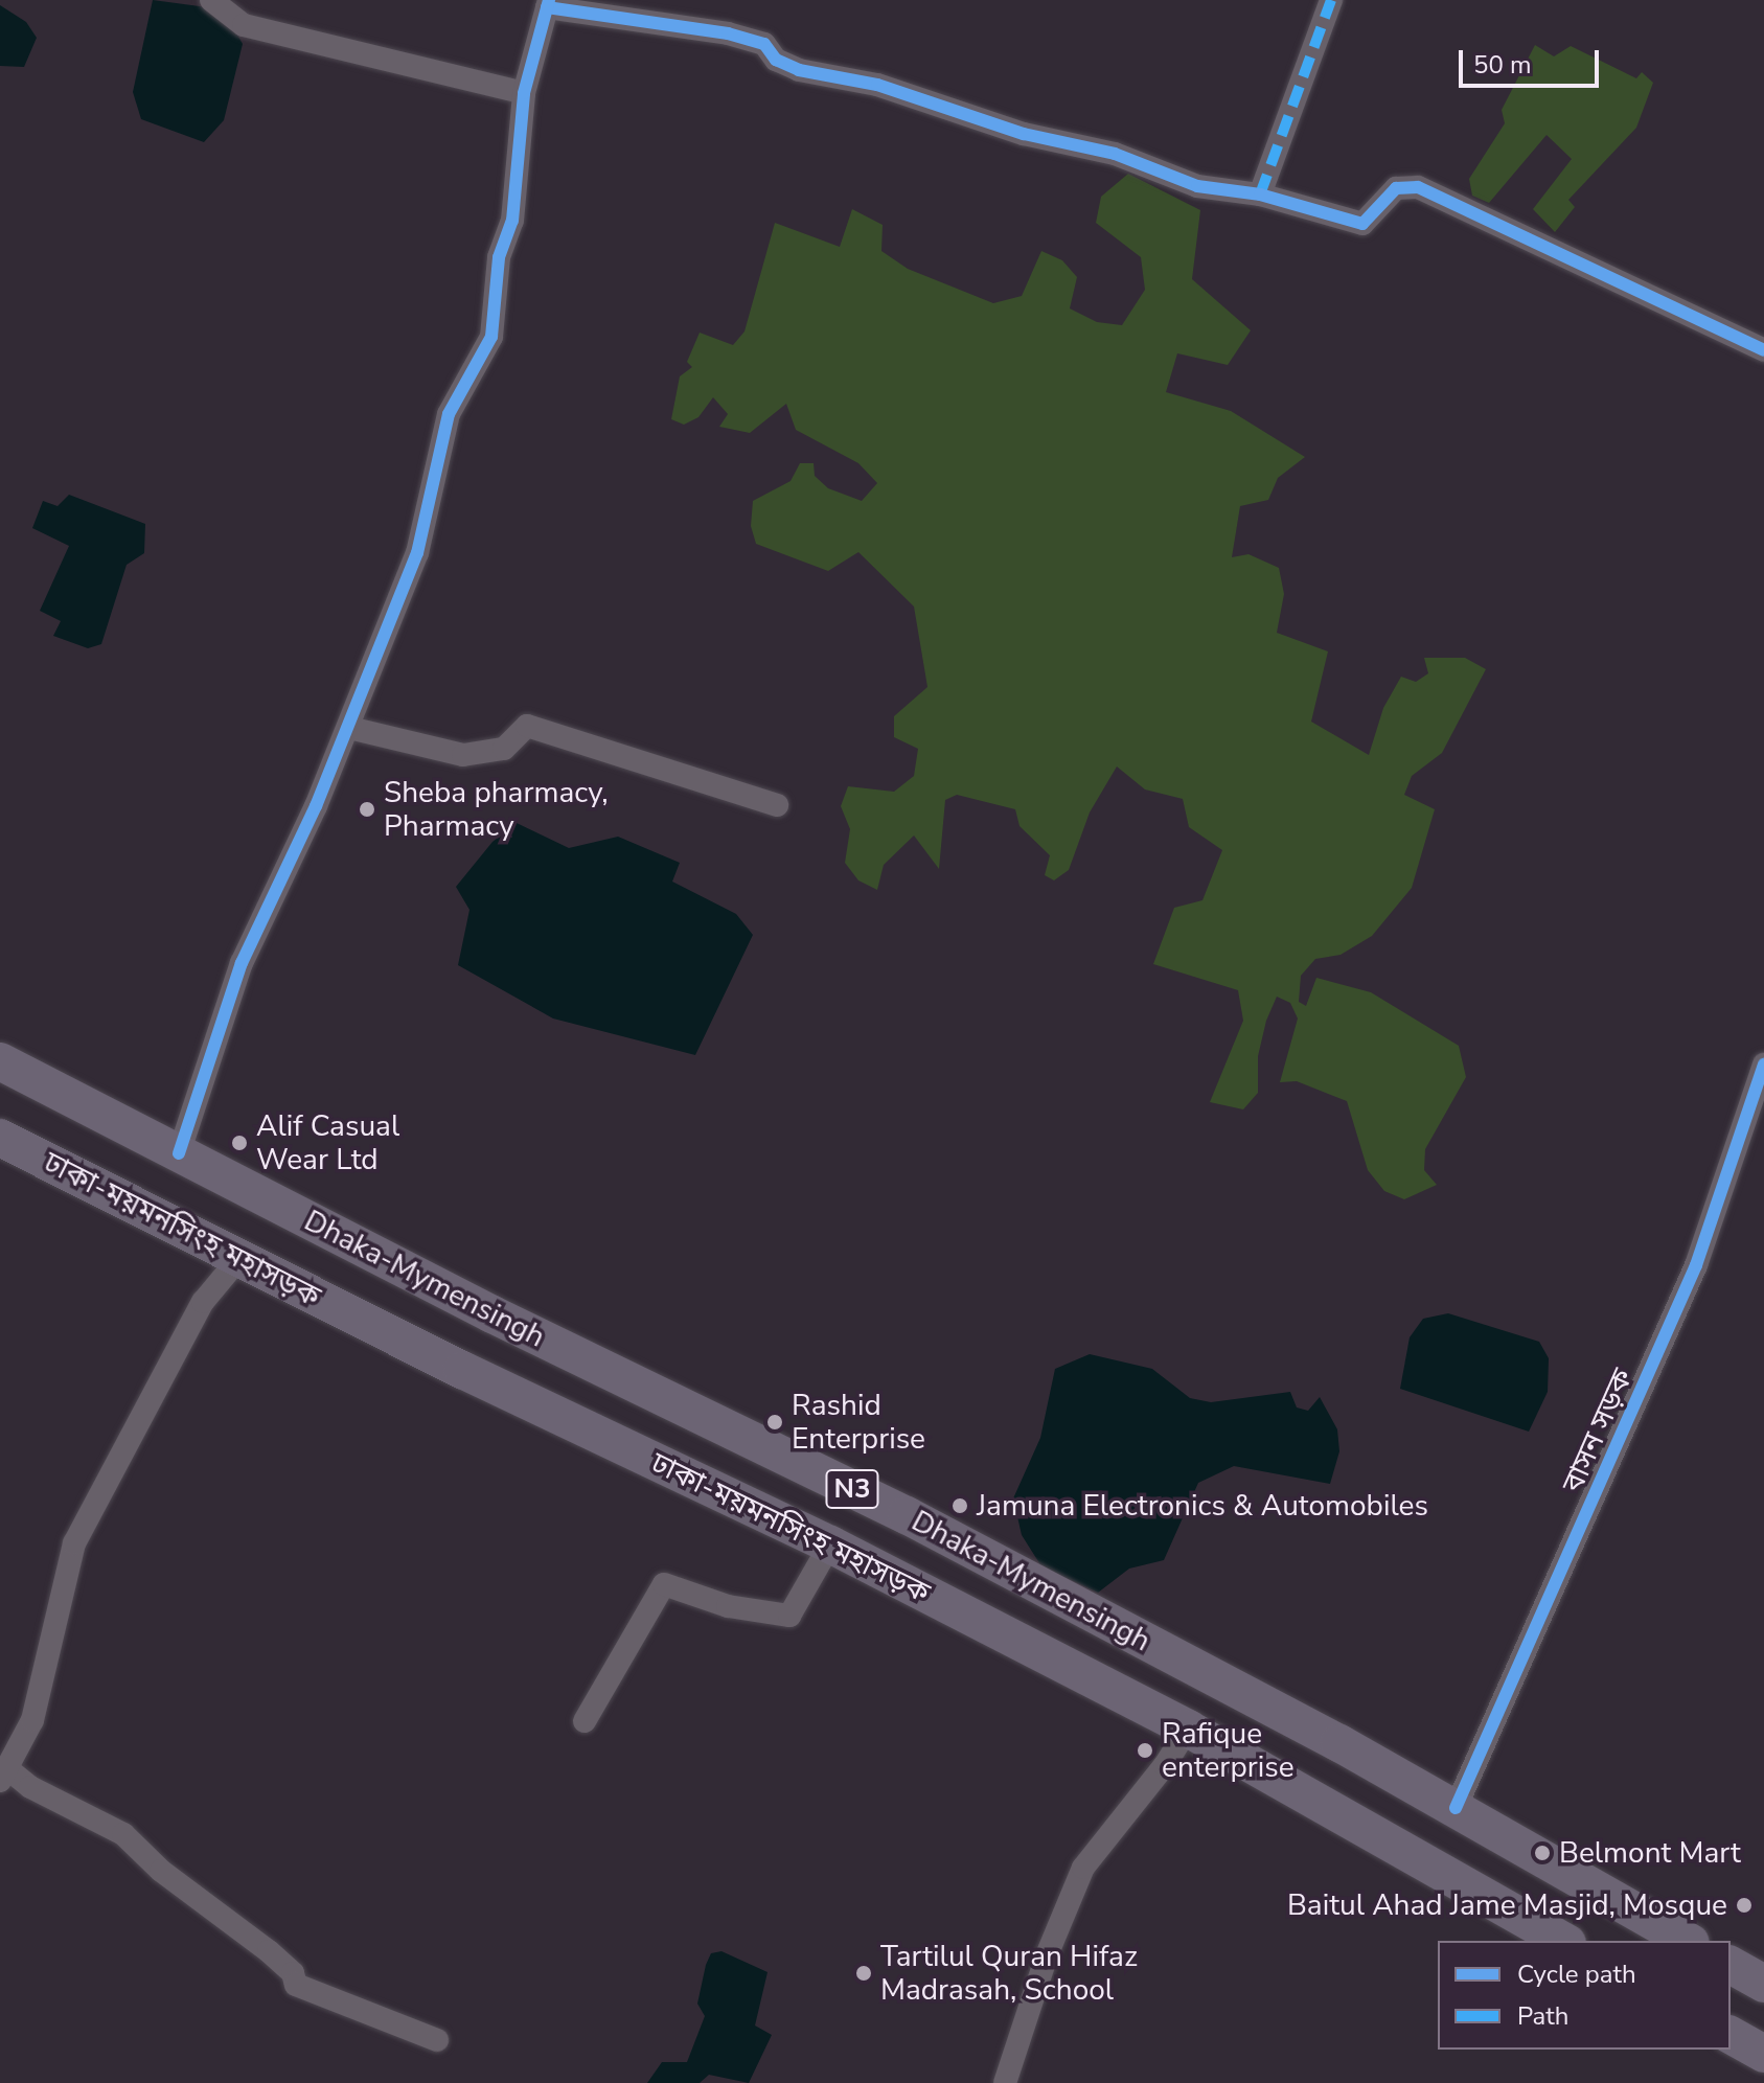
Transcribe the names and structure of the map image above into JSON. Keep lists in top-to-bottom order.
{
  "streets": {
    "highway": ["ঢাকা-ময়মনসিংহ মহাসড়ক", "Dhaka-Mymensingh", "N3"],
    "street": ["বাসন সড়ক"]
  },
  "crossings": [
    ["Dhaka-Mymensingh", "বাসন সড়ক"]
  ],
  "places": [
    "Sheba pharmacy, Pharmacy",
    "Alif Casual Wear Ltd",
    "Rashid Enterprise",
    "Jamuna Electronics & Automobiles",
    "Rafique enterprise",
    "Belmont Mart",
    "Baitul Ahad Jame Masjid, Mosque",
    "Tartilul Quran Hifaz Madrasah, School"
  ],
  "legend": ["Cycle path", "Path"],
  "scale_bar": "50 m"
}
